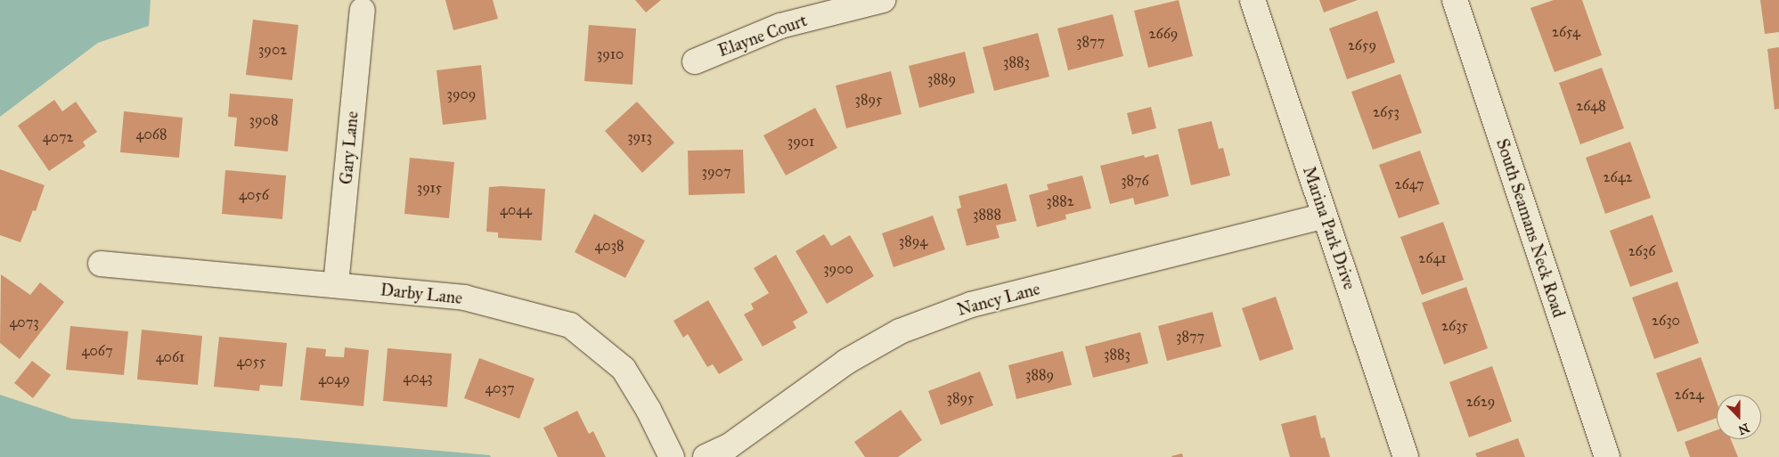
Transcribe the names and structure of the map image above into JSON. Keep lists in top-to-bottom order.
{
  "streets": {
    "street": [
      "Elayne Court",
      "Gary Lane",
      "Marina Park Drive",
      "South Seamans Neck Road",
      "Darby Lane",
      "Nancy Lane"
    ]
  },
  "crossings": [
    ["Gary Lane", "Darby Lane"],
    ["Marina Park Drive", "Nancy Lane"]
  ],
  "house_numbers": [
    "2654",
    "2669",
    "3877",
    "2659",
    "3902",
    "3910",
    "3883",
    "3889",
    "3909",
    "3895",
    "2648",
    "2653",
    "3908",
    "4068",
    "4072",
    "3913",
    "3901",
    "3907",
    "2642",
    "3876",
    "2647",
    "3915",
    "4056",
    "3882",
    "4044",
    "3888",
    "3894",
    "4038",
    "2636",
    "2641",
    "3900",
    "2630",
    "4073",
    "2635",
    "3877",
    "4067",
    "3883",
    "4061",
    "4055",
    "3889",
    "4043",
    "4049",
    "4037",
    "2624",
    "3895",
    "2629"
  ],
  "north": "bottom"
}
